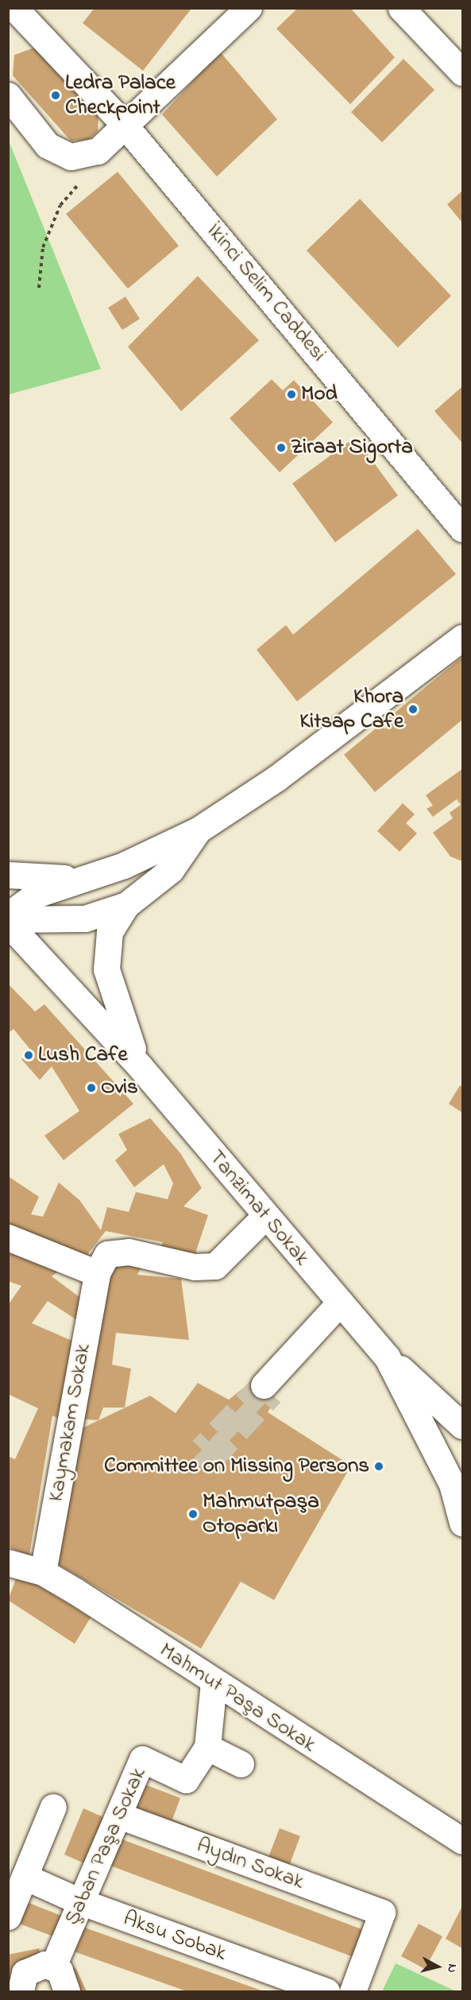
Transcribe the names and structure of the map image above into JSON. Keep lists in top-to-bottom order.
{
  "streets": {
    "street": [
      "İkinci Selim Caddesi",
      "Tanzimat Sokak",
      "Kaymakam Sokak",
      "Mahmut Paşa Sokak",
      "Şaban Paşa Sokak",
      "Aydın Sokak",
      "Aksu Sobak"
    ]
  },
  "crossings": [
    ["Kaymakam Sokak", "Mahmut Paşa Sokak"],
    ["Mahmut Paşa Sokak", "Şaban Paşa Sokak"],
    ["Şaban Paşa Sokak", "Aydın Sokak"],
    ["Şaban Paşa Sokak", "Aksu Sobak"]
  ],
  "places": [
    "Ledra Palace Checkpoint",
    "Mod",
    "Ziraat Sigorta",
    "Khora Kitsap Cafe",
    "Lush Cafe",
    "Ovis",
    "Committee on Missing Persons",
    "Mahmutpaşa Otoparkı"
  ],
  "north": "right"
}
